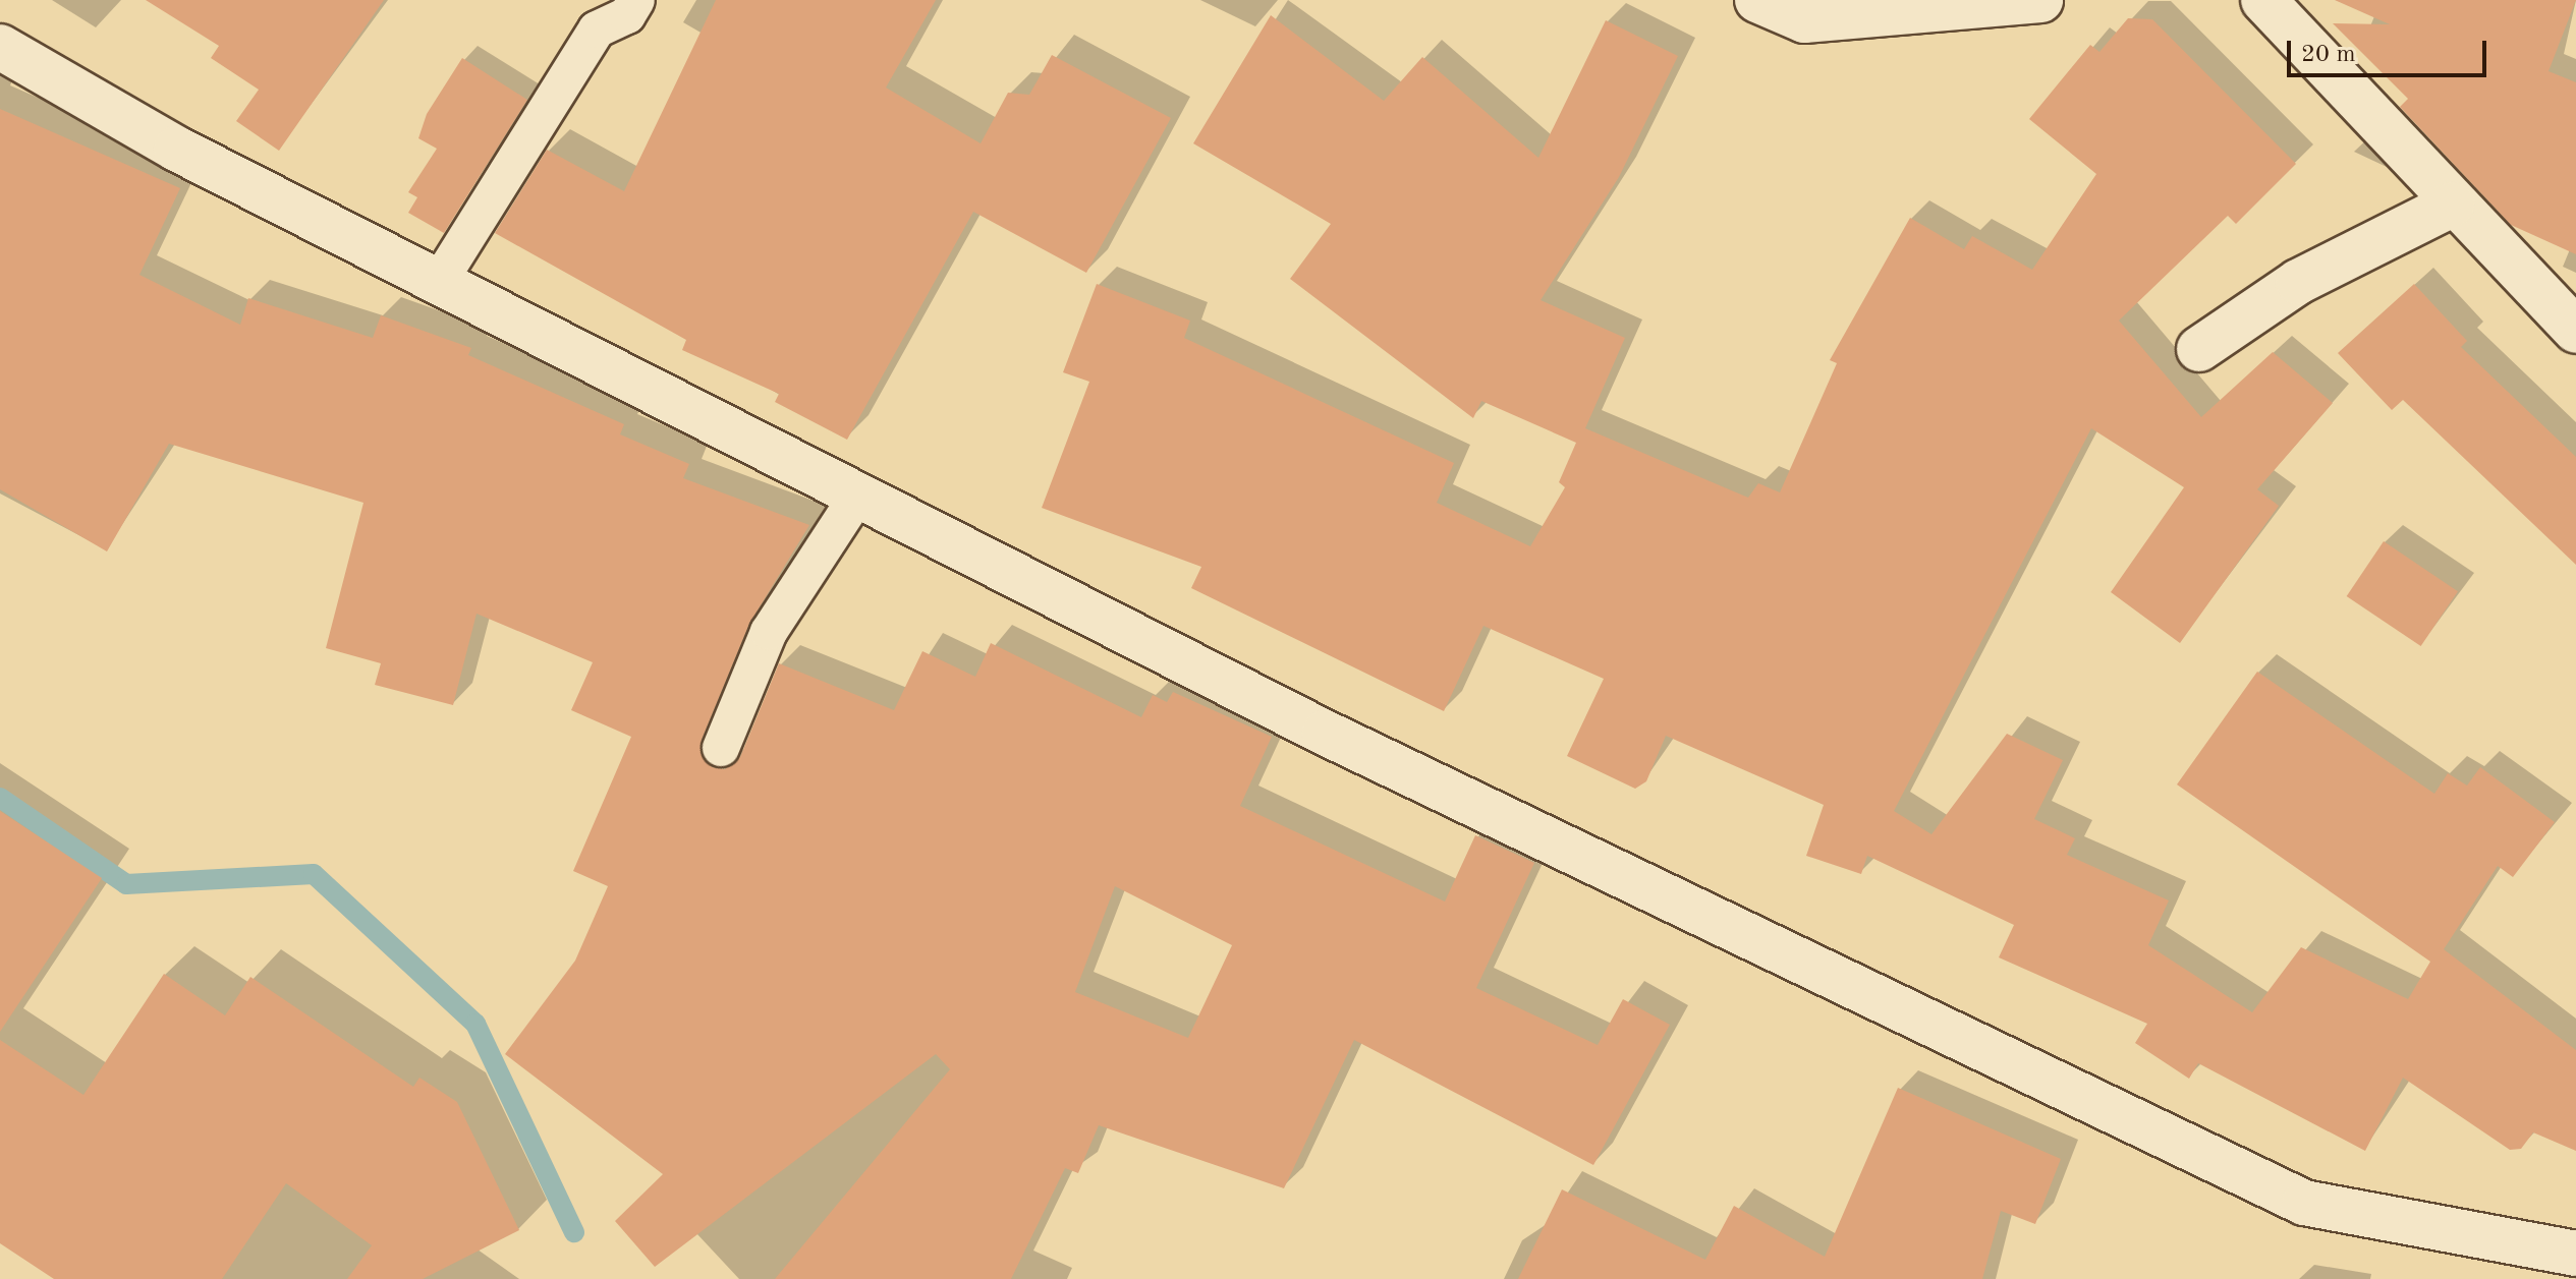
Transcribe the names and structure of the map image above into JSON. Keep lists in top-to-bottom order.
{
  "scale_bar": "20 m"
}
